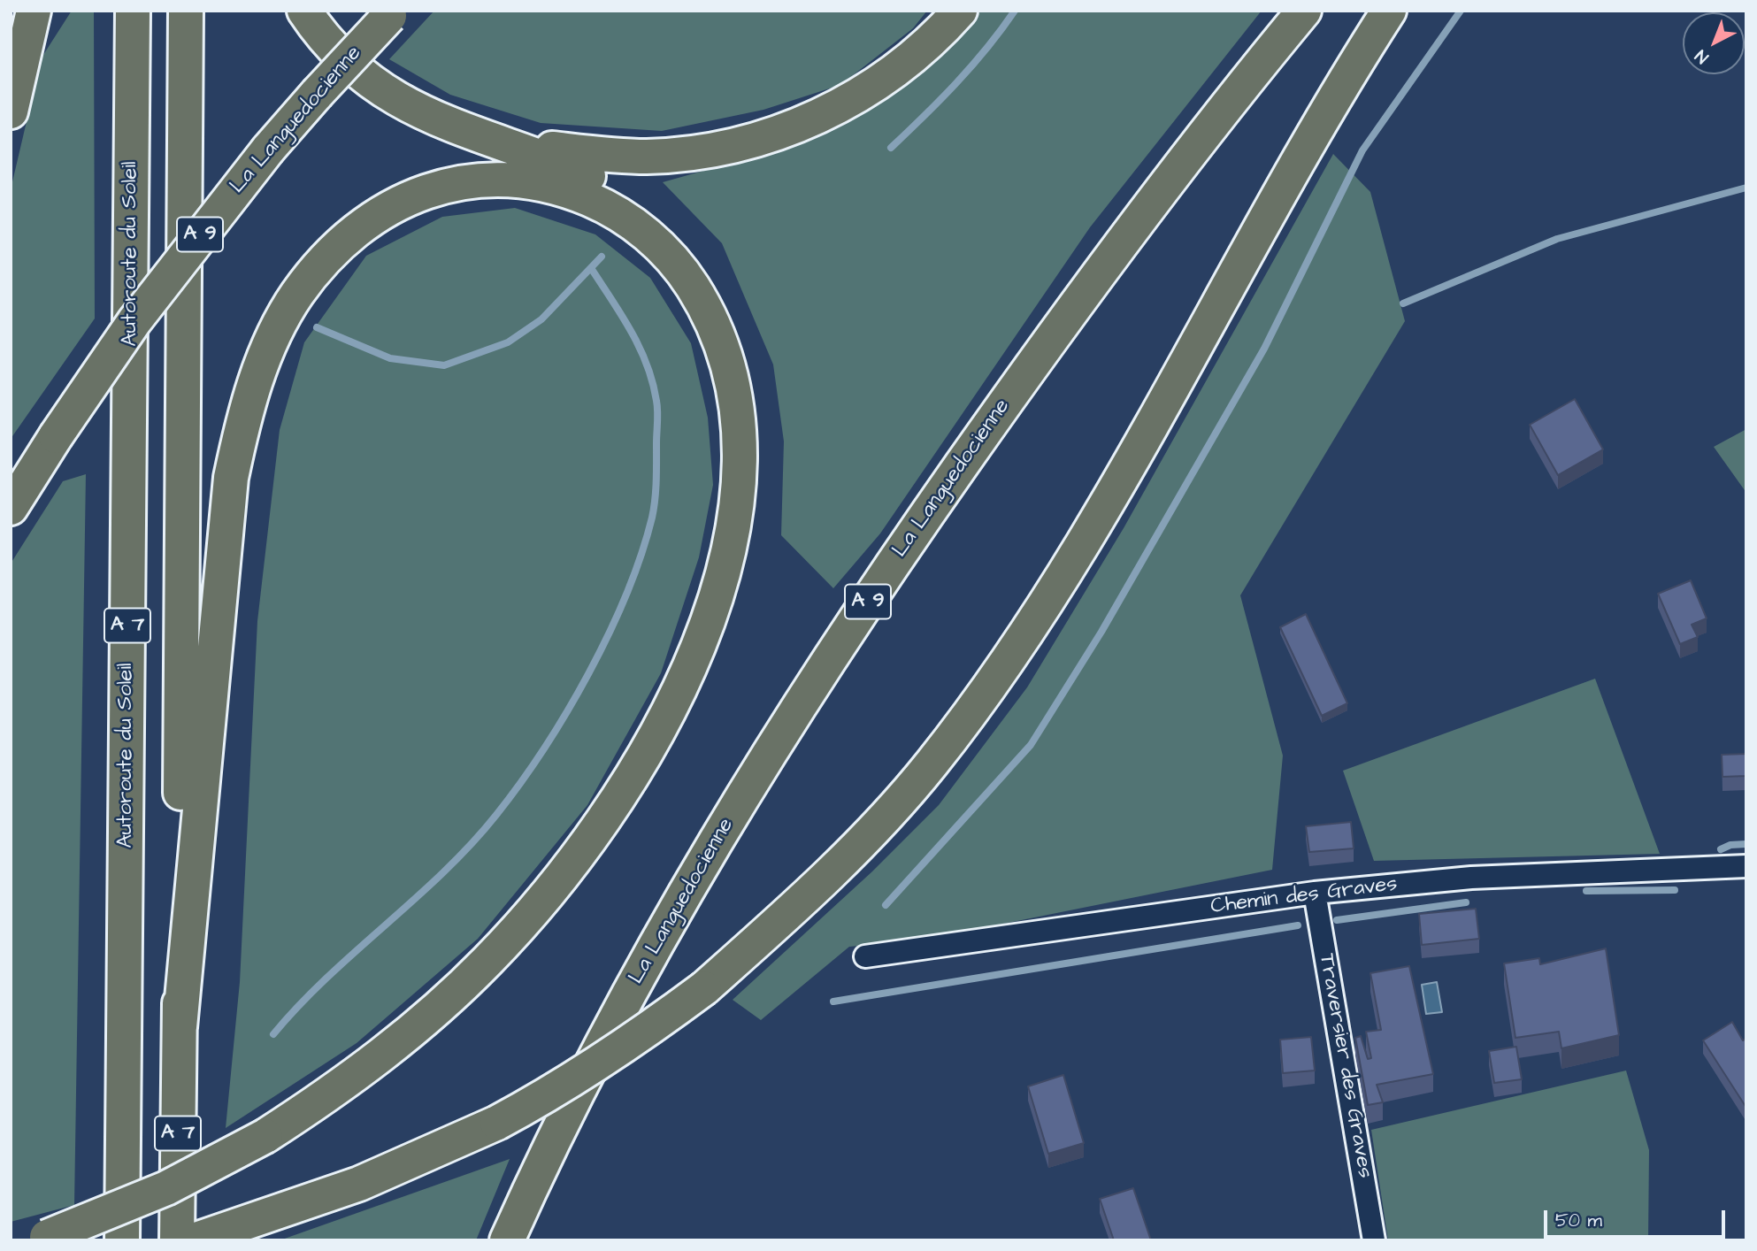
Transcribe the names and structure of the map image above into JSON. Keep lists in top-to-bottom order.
{
  "streets": {
    "highway": [
      "La Languedocienne",
      "A 9",
      "Autoroute du Soleil",
      "A 7"
    ],
    "street": ["Chemin des Graves", "Traversier des Graves"]
  },
  "crossings": [
    ["Chemin des Graves", "Traversier des Graves"]
  ],
  "scale_bar": "50 m",
  "north": "bottom left"
}
